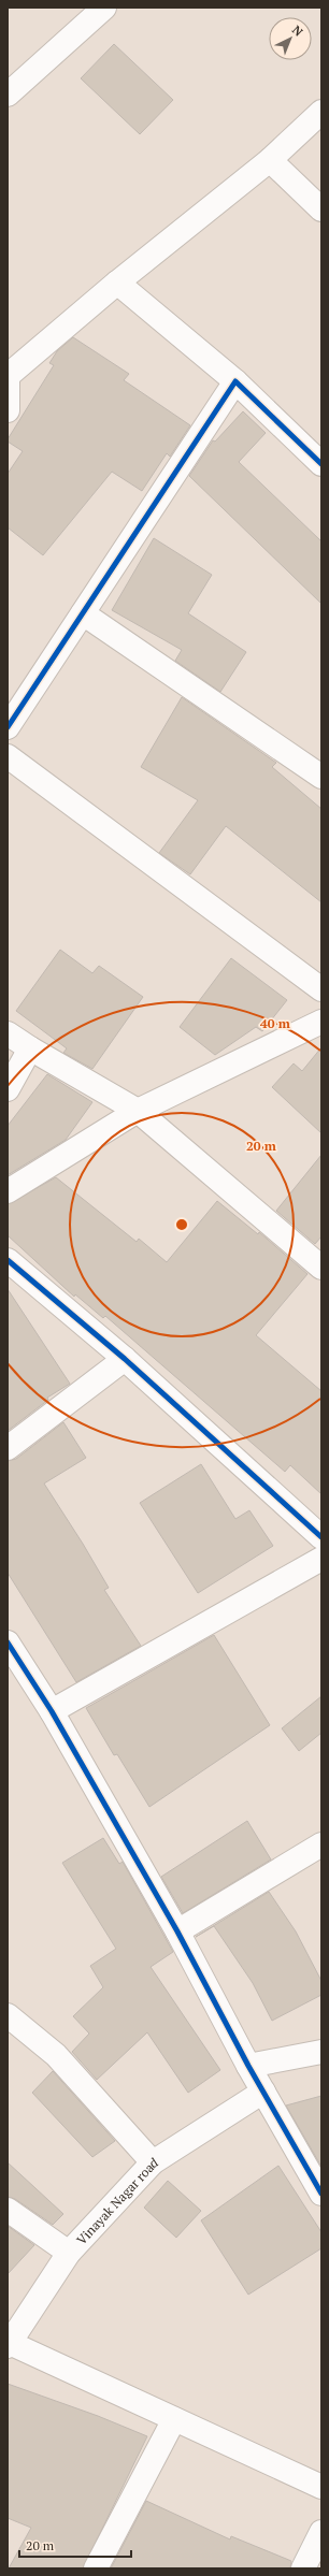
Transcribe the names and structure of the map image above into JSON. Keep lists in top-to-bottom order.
{
  "streets": {
    "street": ["Vinayak Nagar road"]
  },
  "scale_bar": "20 m",
  "north": "top right",
  "rings": ["40 m", "20 m"]
}
